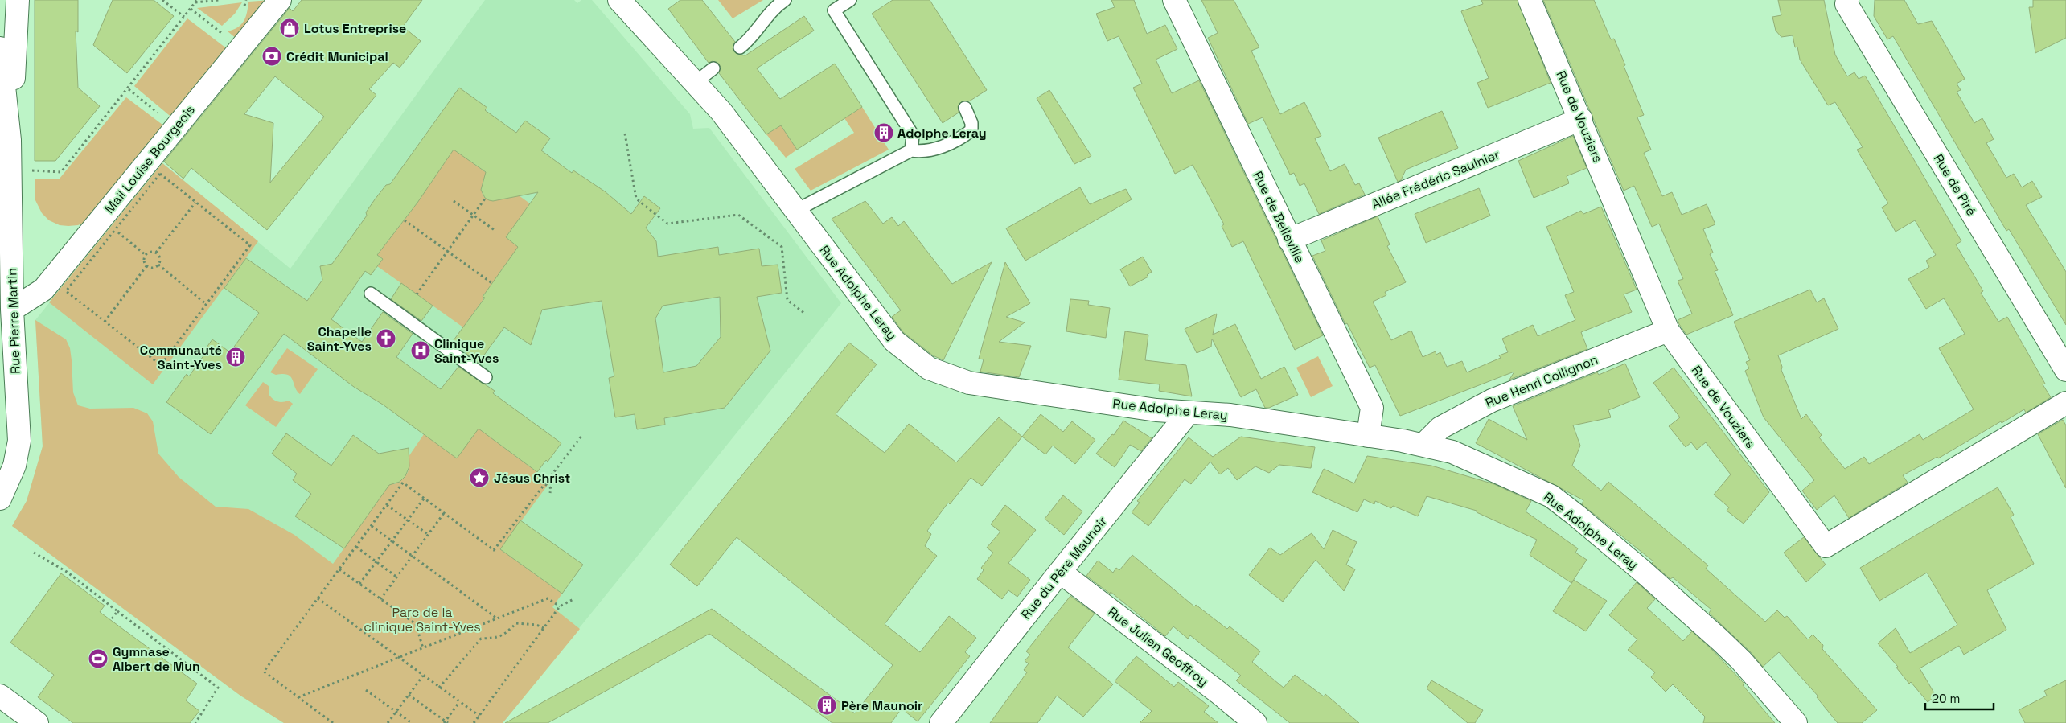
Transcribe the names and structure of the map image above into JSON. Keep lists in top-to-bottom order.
{
  "streets": {
    "street": [
      "Rue de Vouziers",
      "Mail Louise Bourgeois",
      "Allée Frédéric Saulnier",
      "Rue de Piré",
      "Rue de Belleville",
      "Rue Adolphe Leray",
      "Rue Pierre Martin",
      "Rue Henri Collignon",
      "Rue du Père Maunoir",
      "Rue Julien Geoffroy"
    ]
  },
  "crossings": [
    ["Rue de Vouziers", "Allée Frédéric Saulnier"],
    ["Rue de Vouziers", "Rue Henri Collignon"],
    ["Mail Louise Bourgeois", "Rue Pierre Martin"],
    ["Allée Frédéric Saulnier", "Rue de Belleville"],
    ["Rue de Belleville", "Rue Adolphe Leray"],
    ["Rue Adolphe Leray", "Rue Henri Collignon"],
    ["Rue Adolphe Leray", "Rue du Père Maunoir"],
    ["Rue du Père Maunoir", "Rue Julien Geoffroy"]
  ],
  "parks": ["Parc de la clinique Saint-Yves"],
  "places": {
    "shop": ["Lotus Entreprise"],
    "bank": ["Crédit Municipal"],
    "building": ["Adolphe Leray", "Communauté Saint-Yves", "Père Maunoir"],
    "church": ["Chapelle Saint-Yves"],
    "hospital": ["Clinique Saint-Yves"],
    "place": ["Jésus Christ"],
    "sports": ["Gymnase Albert de Mun"]
  },
  "scale_bar": "20 m"
}
